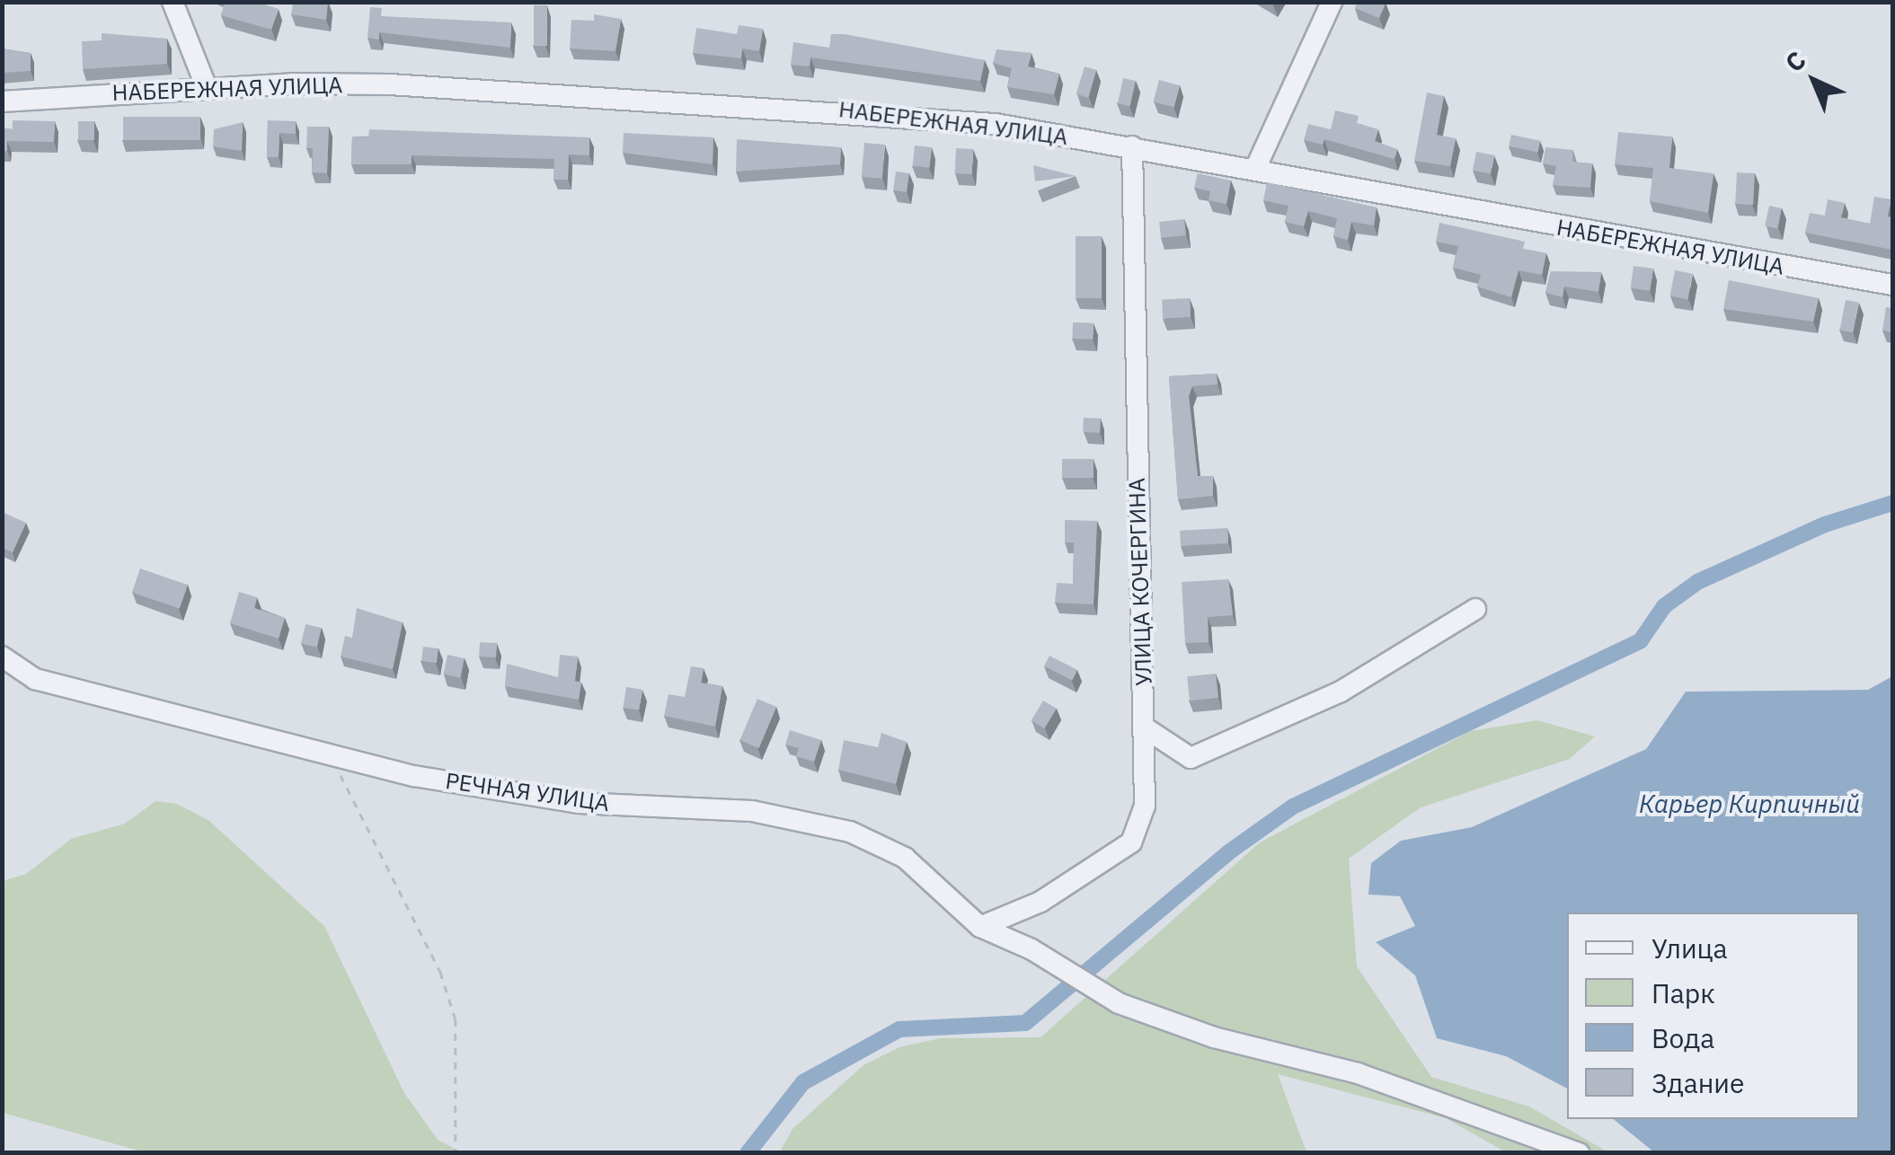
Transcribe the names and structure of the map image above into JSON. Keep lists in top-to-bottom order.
{
  "streets": {
    "street": ["НАБЕРЕЖНАЯ УЛИЦА", "УЛИЦА КОЧЕРГИНА", "РЕЧНАЯ УЛИЦА"]
  },
  "crossings": [
    ["НАБЕРЕЖНАЯ УЛИЦА", "УЛИЦА КОЧЕРГИНА"],
    ["УЛИЦА КОЧЕРГИНА", "РЕЧНАЯ УЛИЦА"]
  ],
  "water": ["Карьер Кирпичный"],
  "legend": [
    "Улица",
    "Парк",
    "Вода",
    "Здание"
  ],
  "north": "top left"
}
